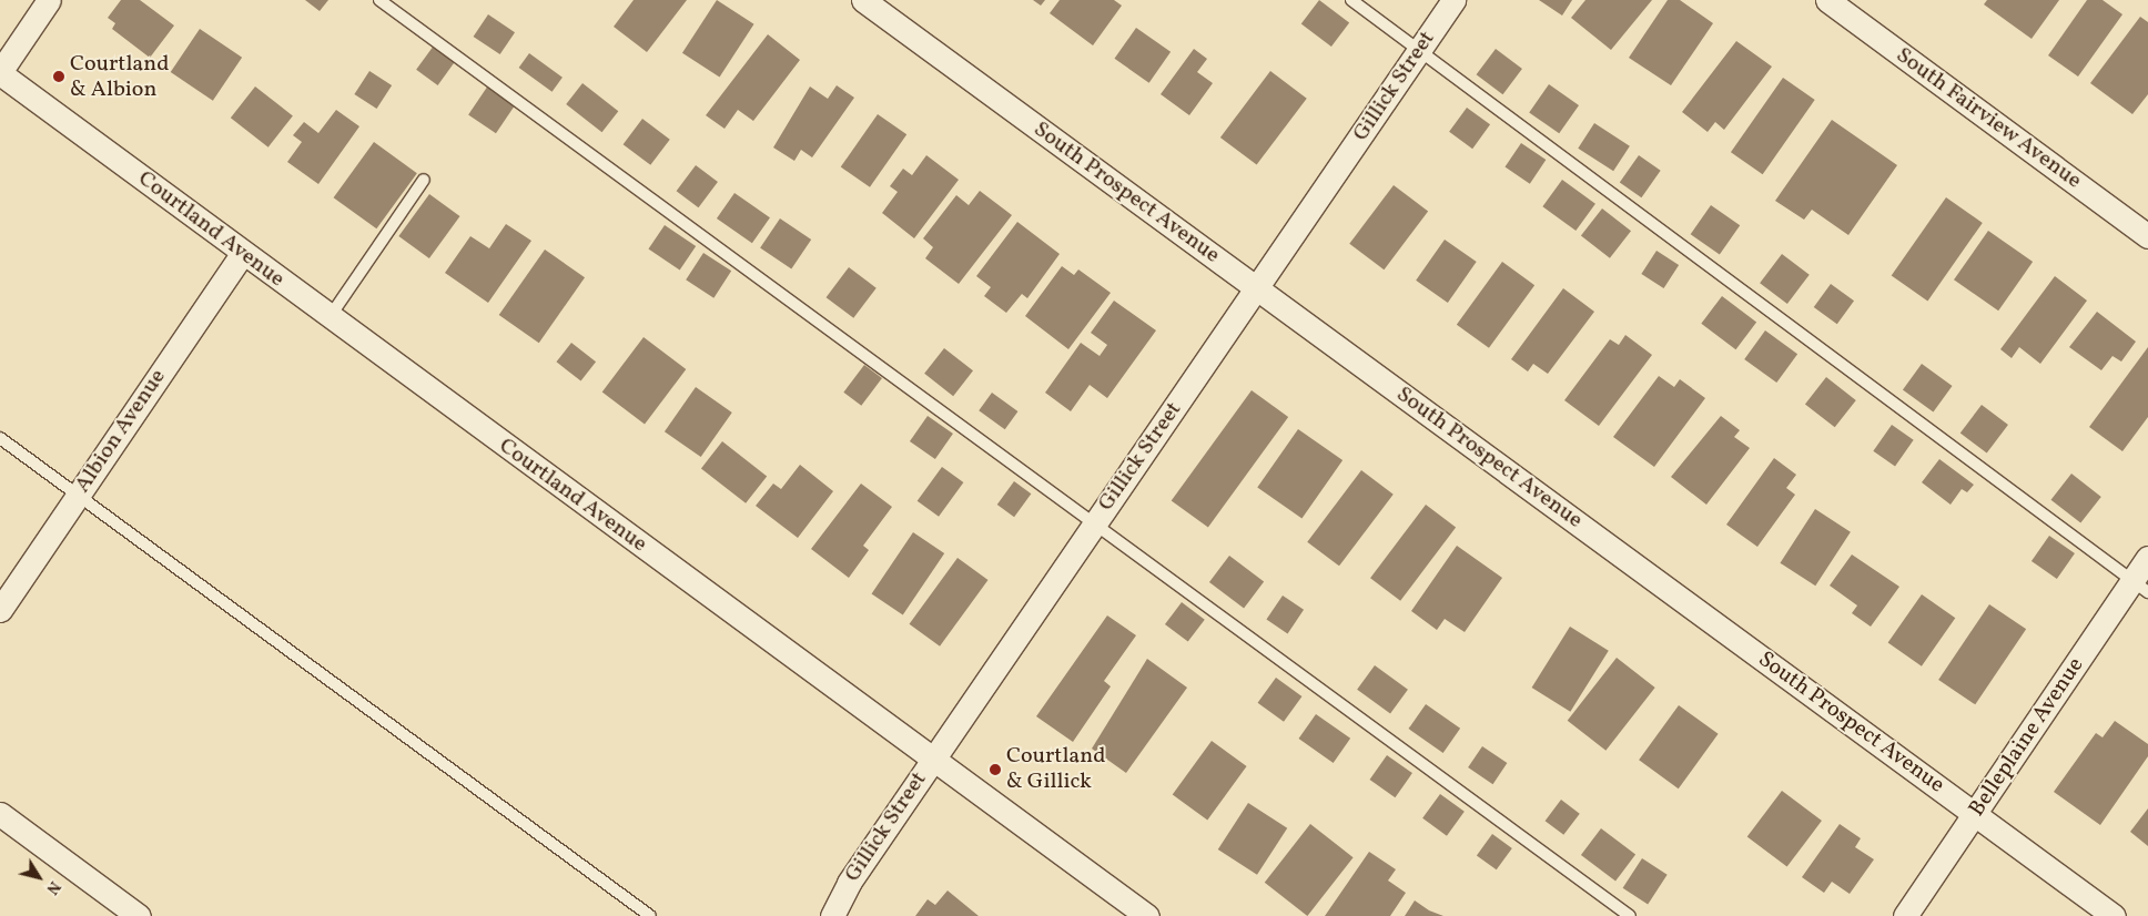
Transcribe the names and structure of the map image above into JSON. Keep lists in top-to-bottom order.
{
  "streets": {
    "street": [
      "Gillick Street",
      "South Fairview Avenue",
      "South Prospect Avenue",
      "Courtland Avenue",
      "Albion Avenue",
      "Belleplaine Avenue"
    ]
  },
  "crossings": [
    ["Gillick Street", "South Prospect Avenue"],
    ["Gillick Street", "Courtland Avenue"],
    ["South Prospect Avenue", "Belleplaine Avenue"],
    ["Courtland Avenue", "Albion Avenue"]
  ],
  "places": ["Courtland & Albion", "Courtland & Gillick"],
  "north": "bottom right"
}
